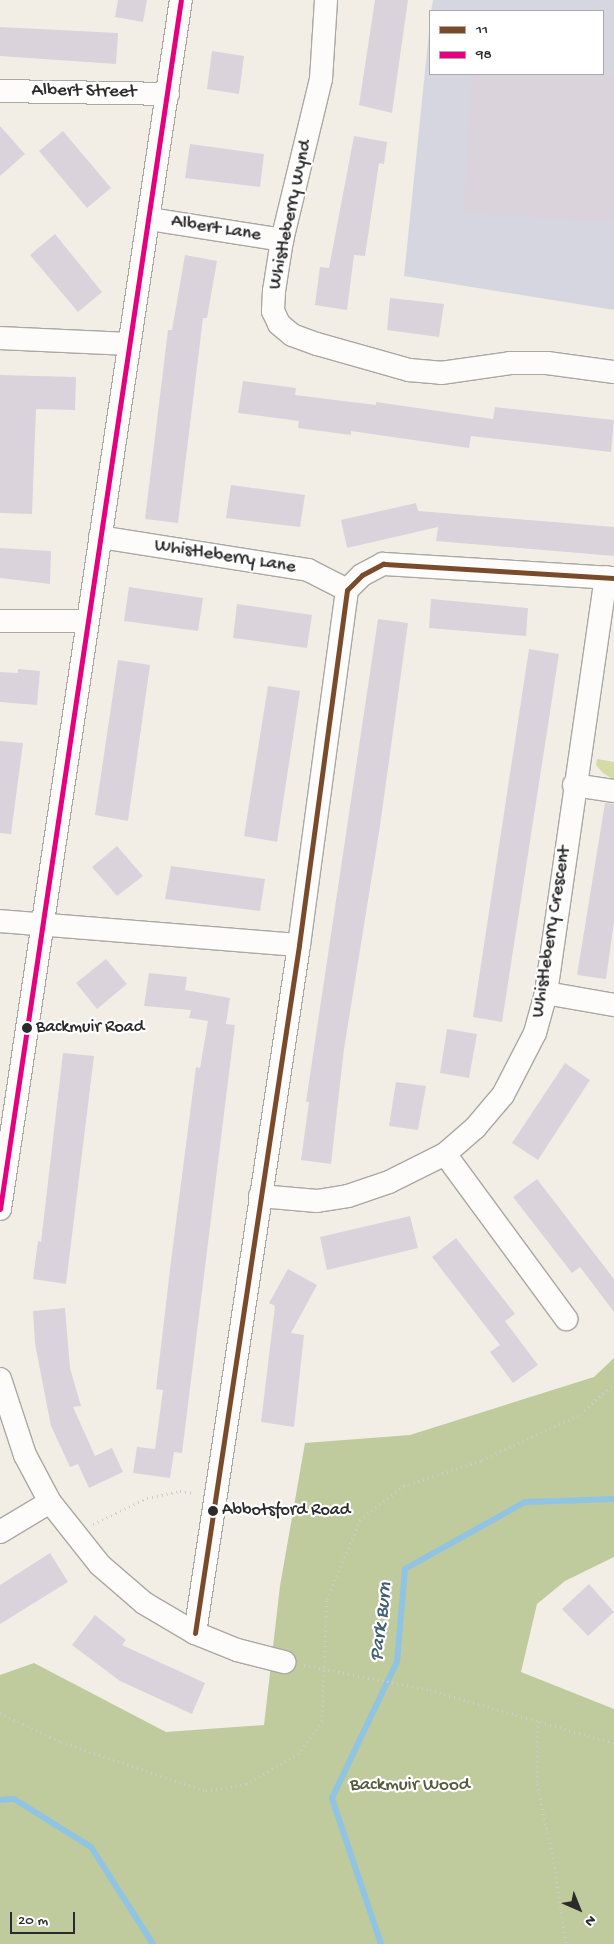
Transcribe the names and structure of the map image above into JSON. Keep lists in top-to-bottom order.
{
  "streets": {
    "street": [
      "Albert Street",
      "Whistleberry Wynd",
      "Albert Lane",
      "Whistleberry Lane",
      "Whistleberry Crescent"
    ]
  },
  "crossings": [
    ["Whistleberry Wynd", "Albert Lane"]
  ],
  "water": ["Park Burn"],
  "parks": ["Backmuir Wood"],
  "places": ["Backmuir Road", "Abbotsford Road"],
  "lines": ["transit line 98", "transit line 11"],
  "legend": ["11", "98"],
  "scale_bar": "20 m",
  "north": "bottom right"
}
